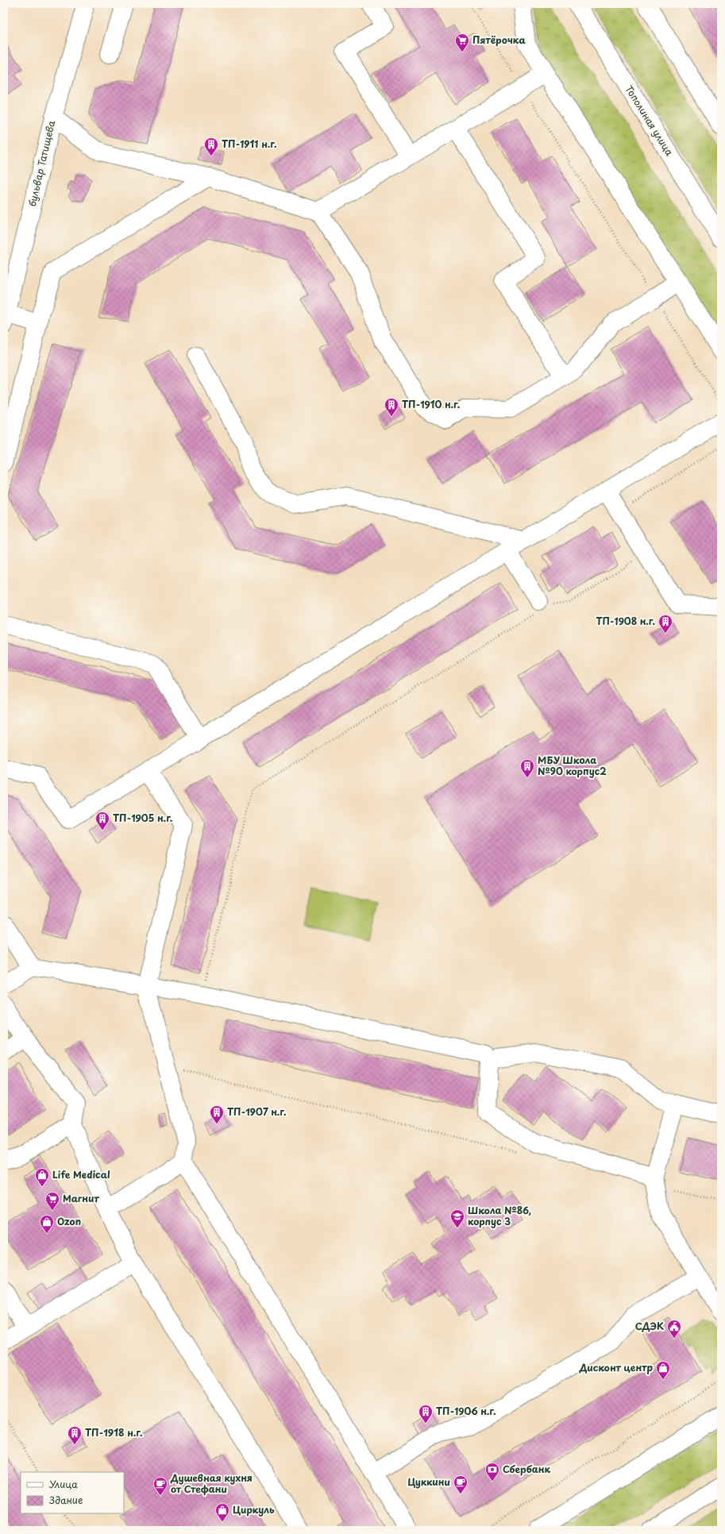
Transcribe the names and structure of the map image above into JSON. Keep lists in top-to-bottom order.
{
  "streets": {
    "street": ["Тополиная улица", "бульвар Татищева"]
  },
  "places": {
    "supermarket": ["Пятёрочка", "Магнит"],
    "building": [
      "ТП-1911 н.г.",
      "ТП-1910 н.г.",
      "ТП-1908 н.г.",
      "МБУ Школа №90 корпус2",
      "ТП-1905 н.г.",
      "ТП-1907 н.г.",
      "ТП-1906 н.г.",
      "ТП-1918 н.г."
    ],
    "shop": [
      "Life Medical",
      "Ozon",
      "Дисконт центр",
      "Циркуль"
    ],
    "school or university": ["Школа №86, корпус 3"],
    "public building": ["СДЭК"],
    "bank": ["Сбербанк"],
    "cafe": ["Цуккини", "Душевная кухня от Стефани"]
  },
  "legend": ["Улица", "Здание"]
}
